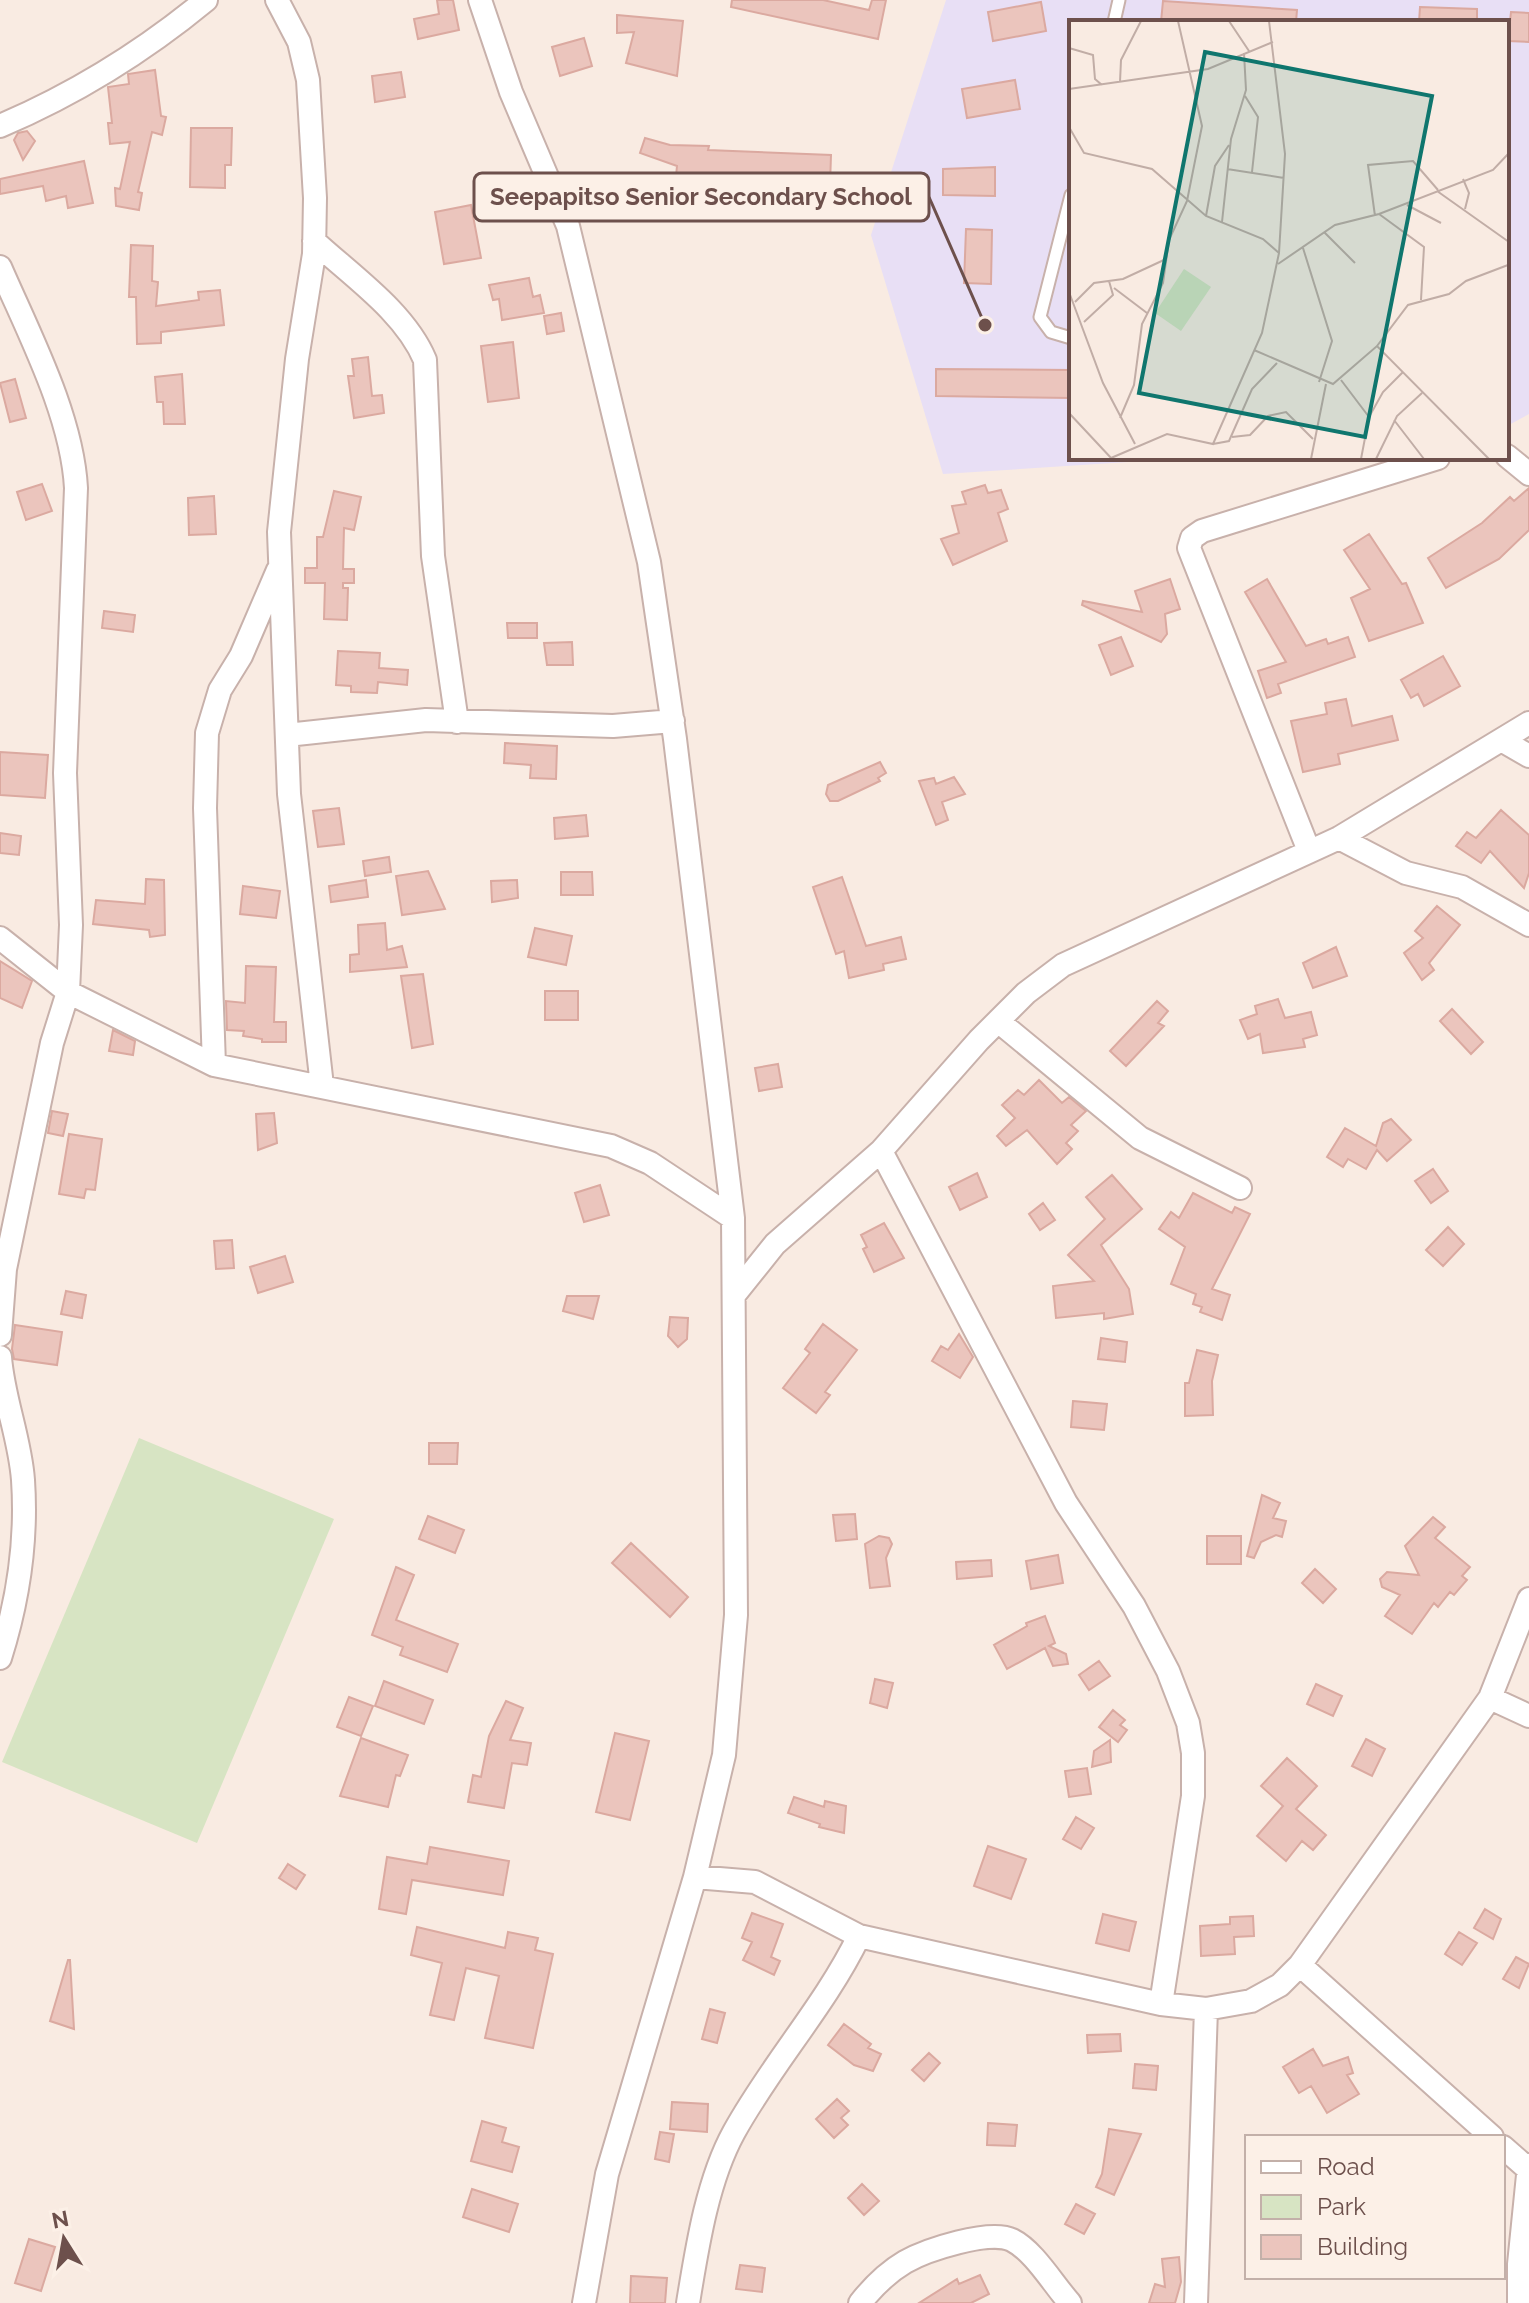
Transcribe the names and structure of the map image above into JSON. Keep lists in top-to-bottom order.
{
  "places": ["Seepapitso Senior Secondary School"],
  "legend": ["Road", "Park", "Building"],
  "north": "top"
}
